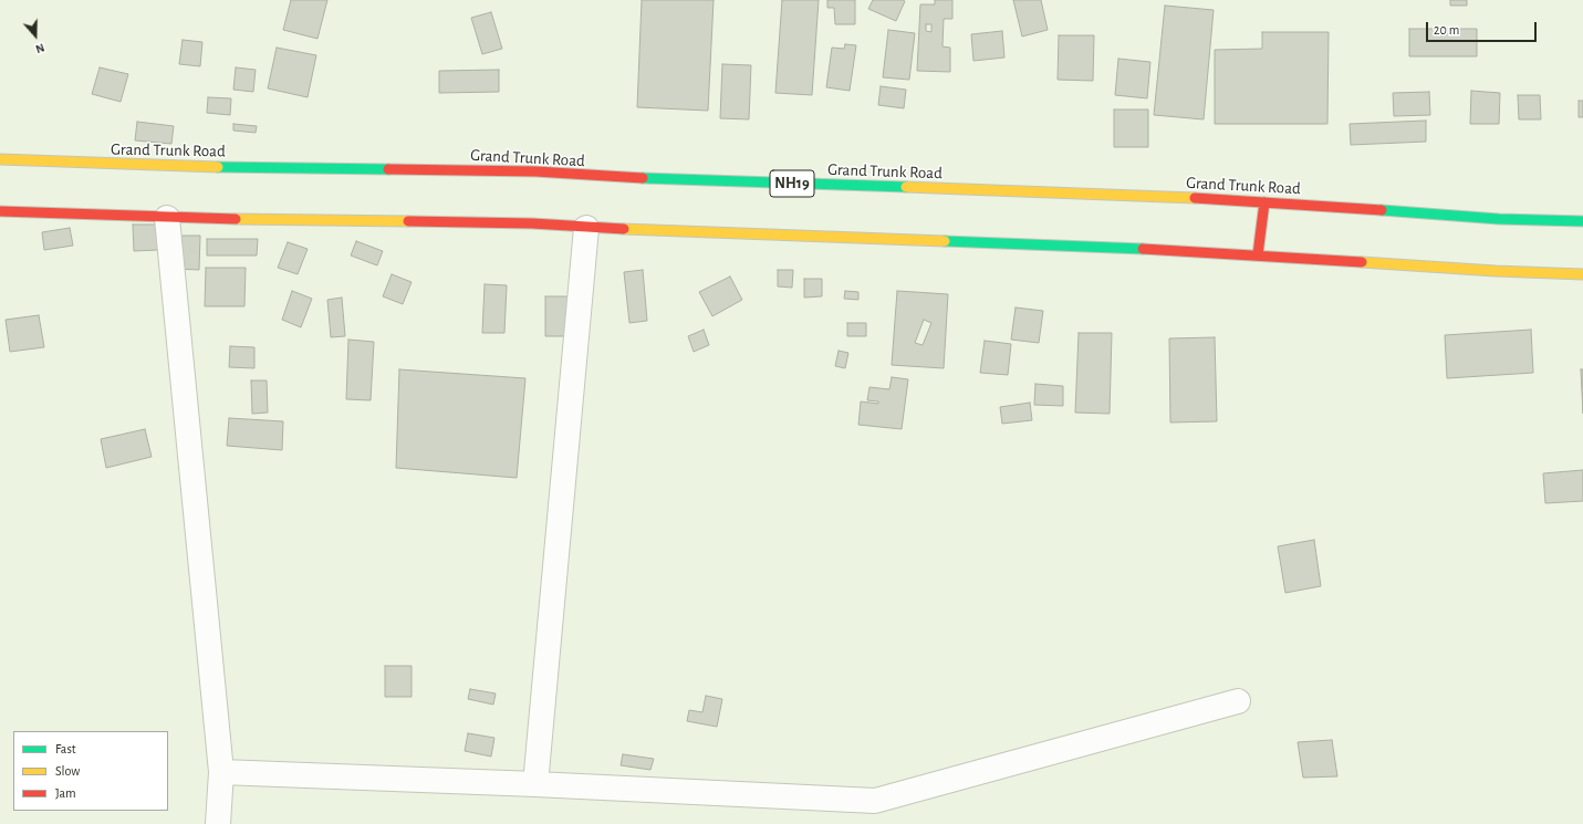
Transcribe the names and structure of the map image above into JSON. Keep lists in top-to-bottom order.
{
  "streets": {
    "highway": ["Grand Trunk Road", "NH19"]
  },
  "legend": ["Fast", "Slow", "Jam"],
  "scale_bar": "20 m",
  "north": "bottom"
}
